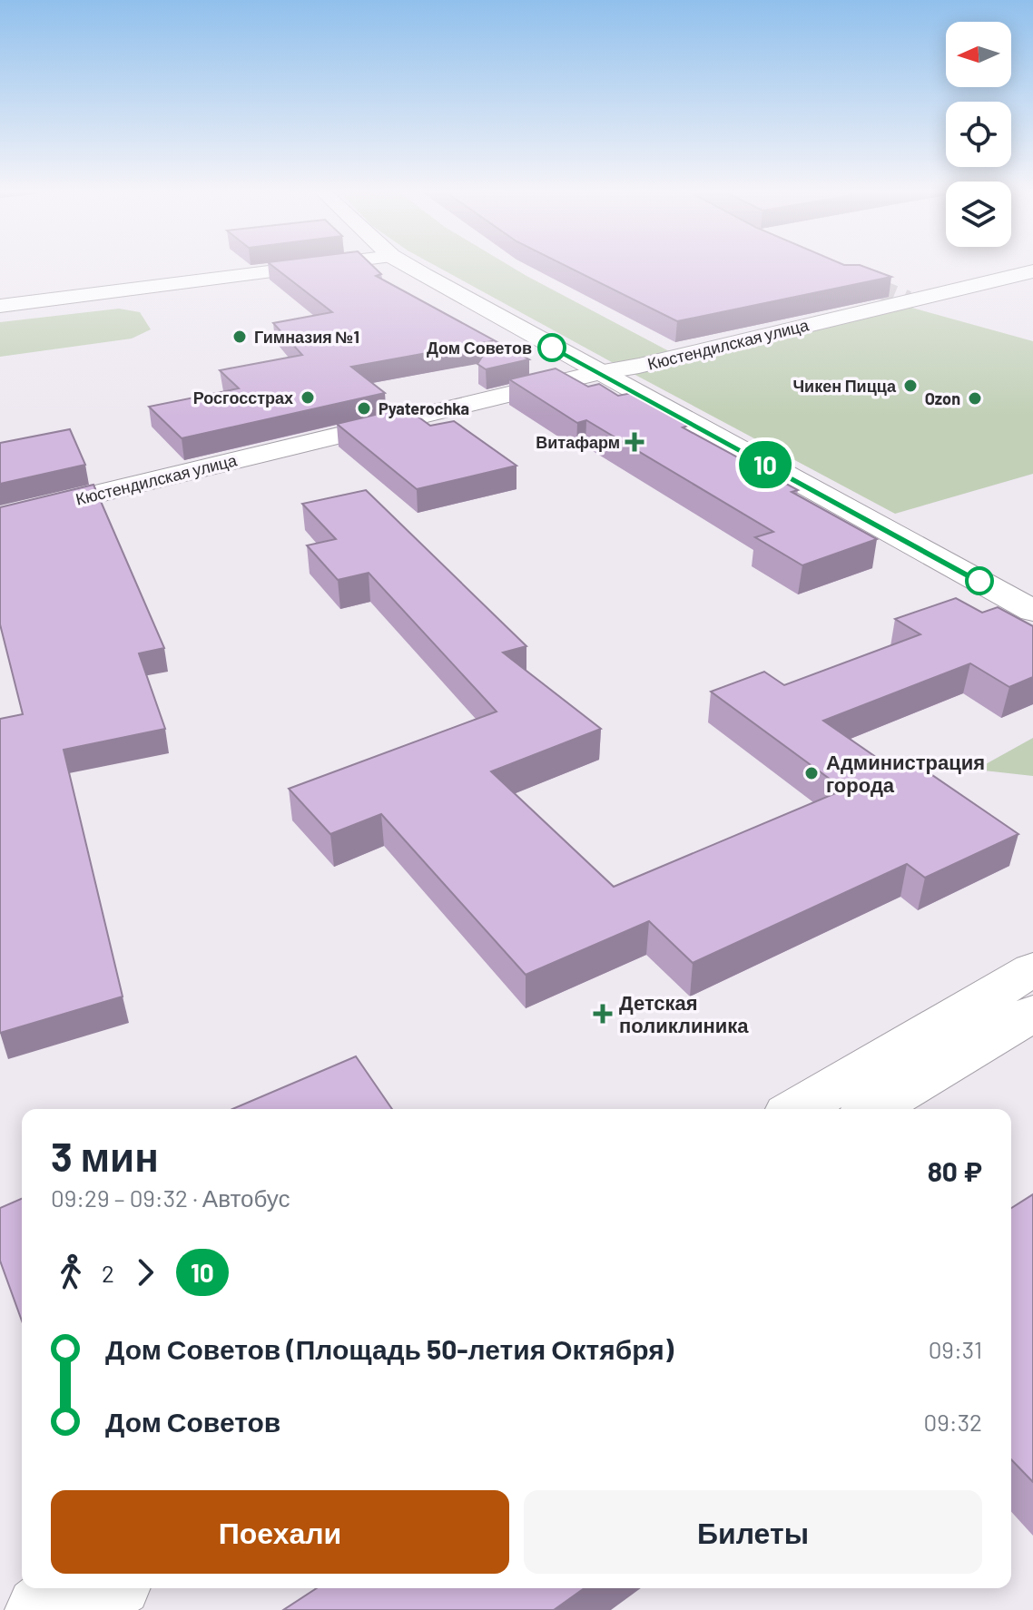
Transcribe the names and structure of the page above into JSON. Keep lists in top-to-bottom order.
{
  "streets": {
    "main road": ["Кюстендилская улица"]
  },
  "places": {
    "other": [
      "Гимназия №1",
      "Дом Советов",
      "Чикен Пицца",
      "Росгосстрах",
      "Ozon",
      "Pyaterochka",
      "Администрация города"
    ],
    "health": ["Витафарм", "Детская поликлиника"]
  },
  "lines": ["bus line 10"],
  "north": "left",
  "page": {
    "on_map": "10",
    "heading": ["3 мин", "09:29 – 09:32 · Автобус", "80 ₽"],
    "legs": ["2", "10"],
    "list": [
      {
        "name": "Дом Советов (Площадь 50‐летия Октября)",
        "value": "09:31"
      },
      {
        "name": "Дом Советов",
        "value": "09:32"
      }
    ],
    "buttons": ["Поехали", "Билеты"]
  }
}
